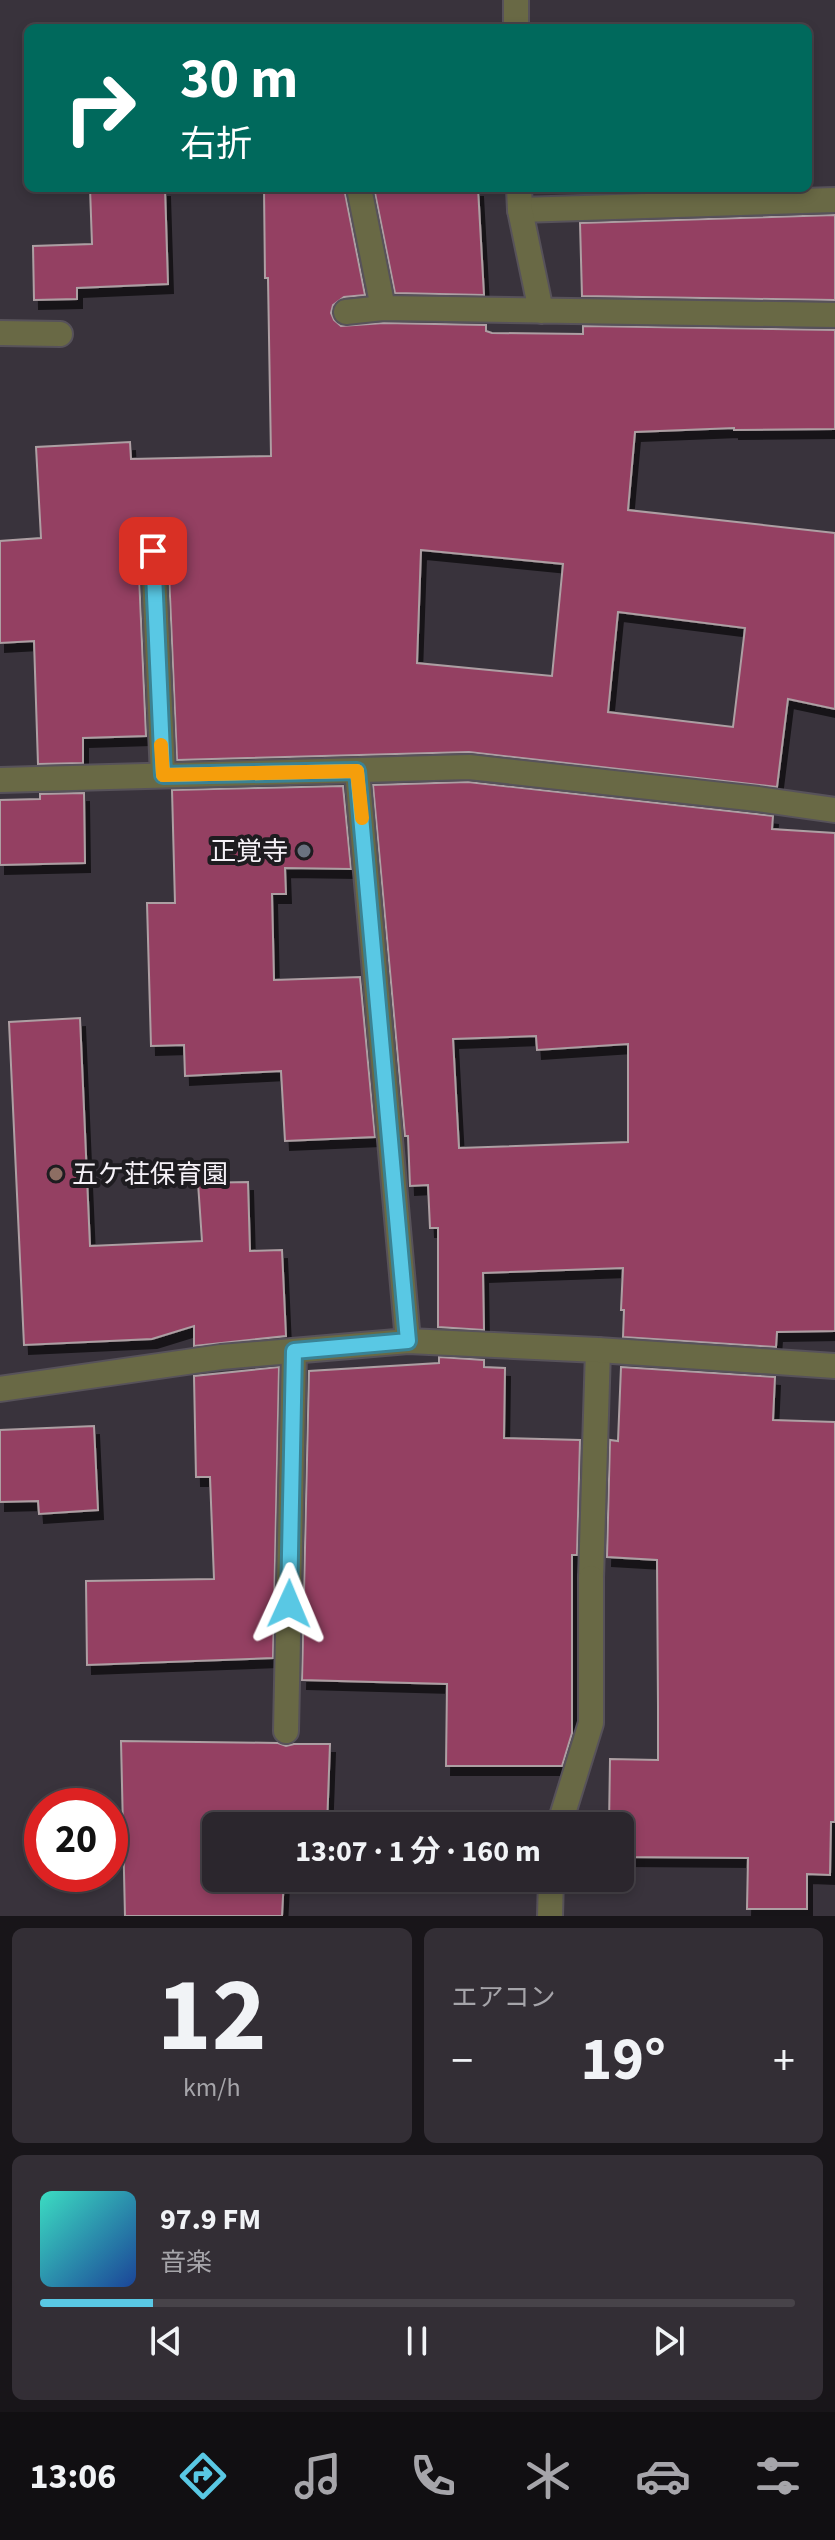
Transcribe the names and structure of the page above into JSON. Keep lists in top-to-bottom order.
{
  "places": ["正覚寺", "五ケ荘保育園"],
  "page": {
    "turn": ["30 m", "右折"],
    "limit": "20",
    "trip": "13:07 · 1 分 · 160 m",
    "tile": [
      ["12", "km/h"],
      "エアコン"
    ],
    "heat": ["−", "19°", "+"],
    "song": ["97.9 FM", "音楽"],
    "tabs": "13:06"
  }
}
